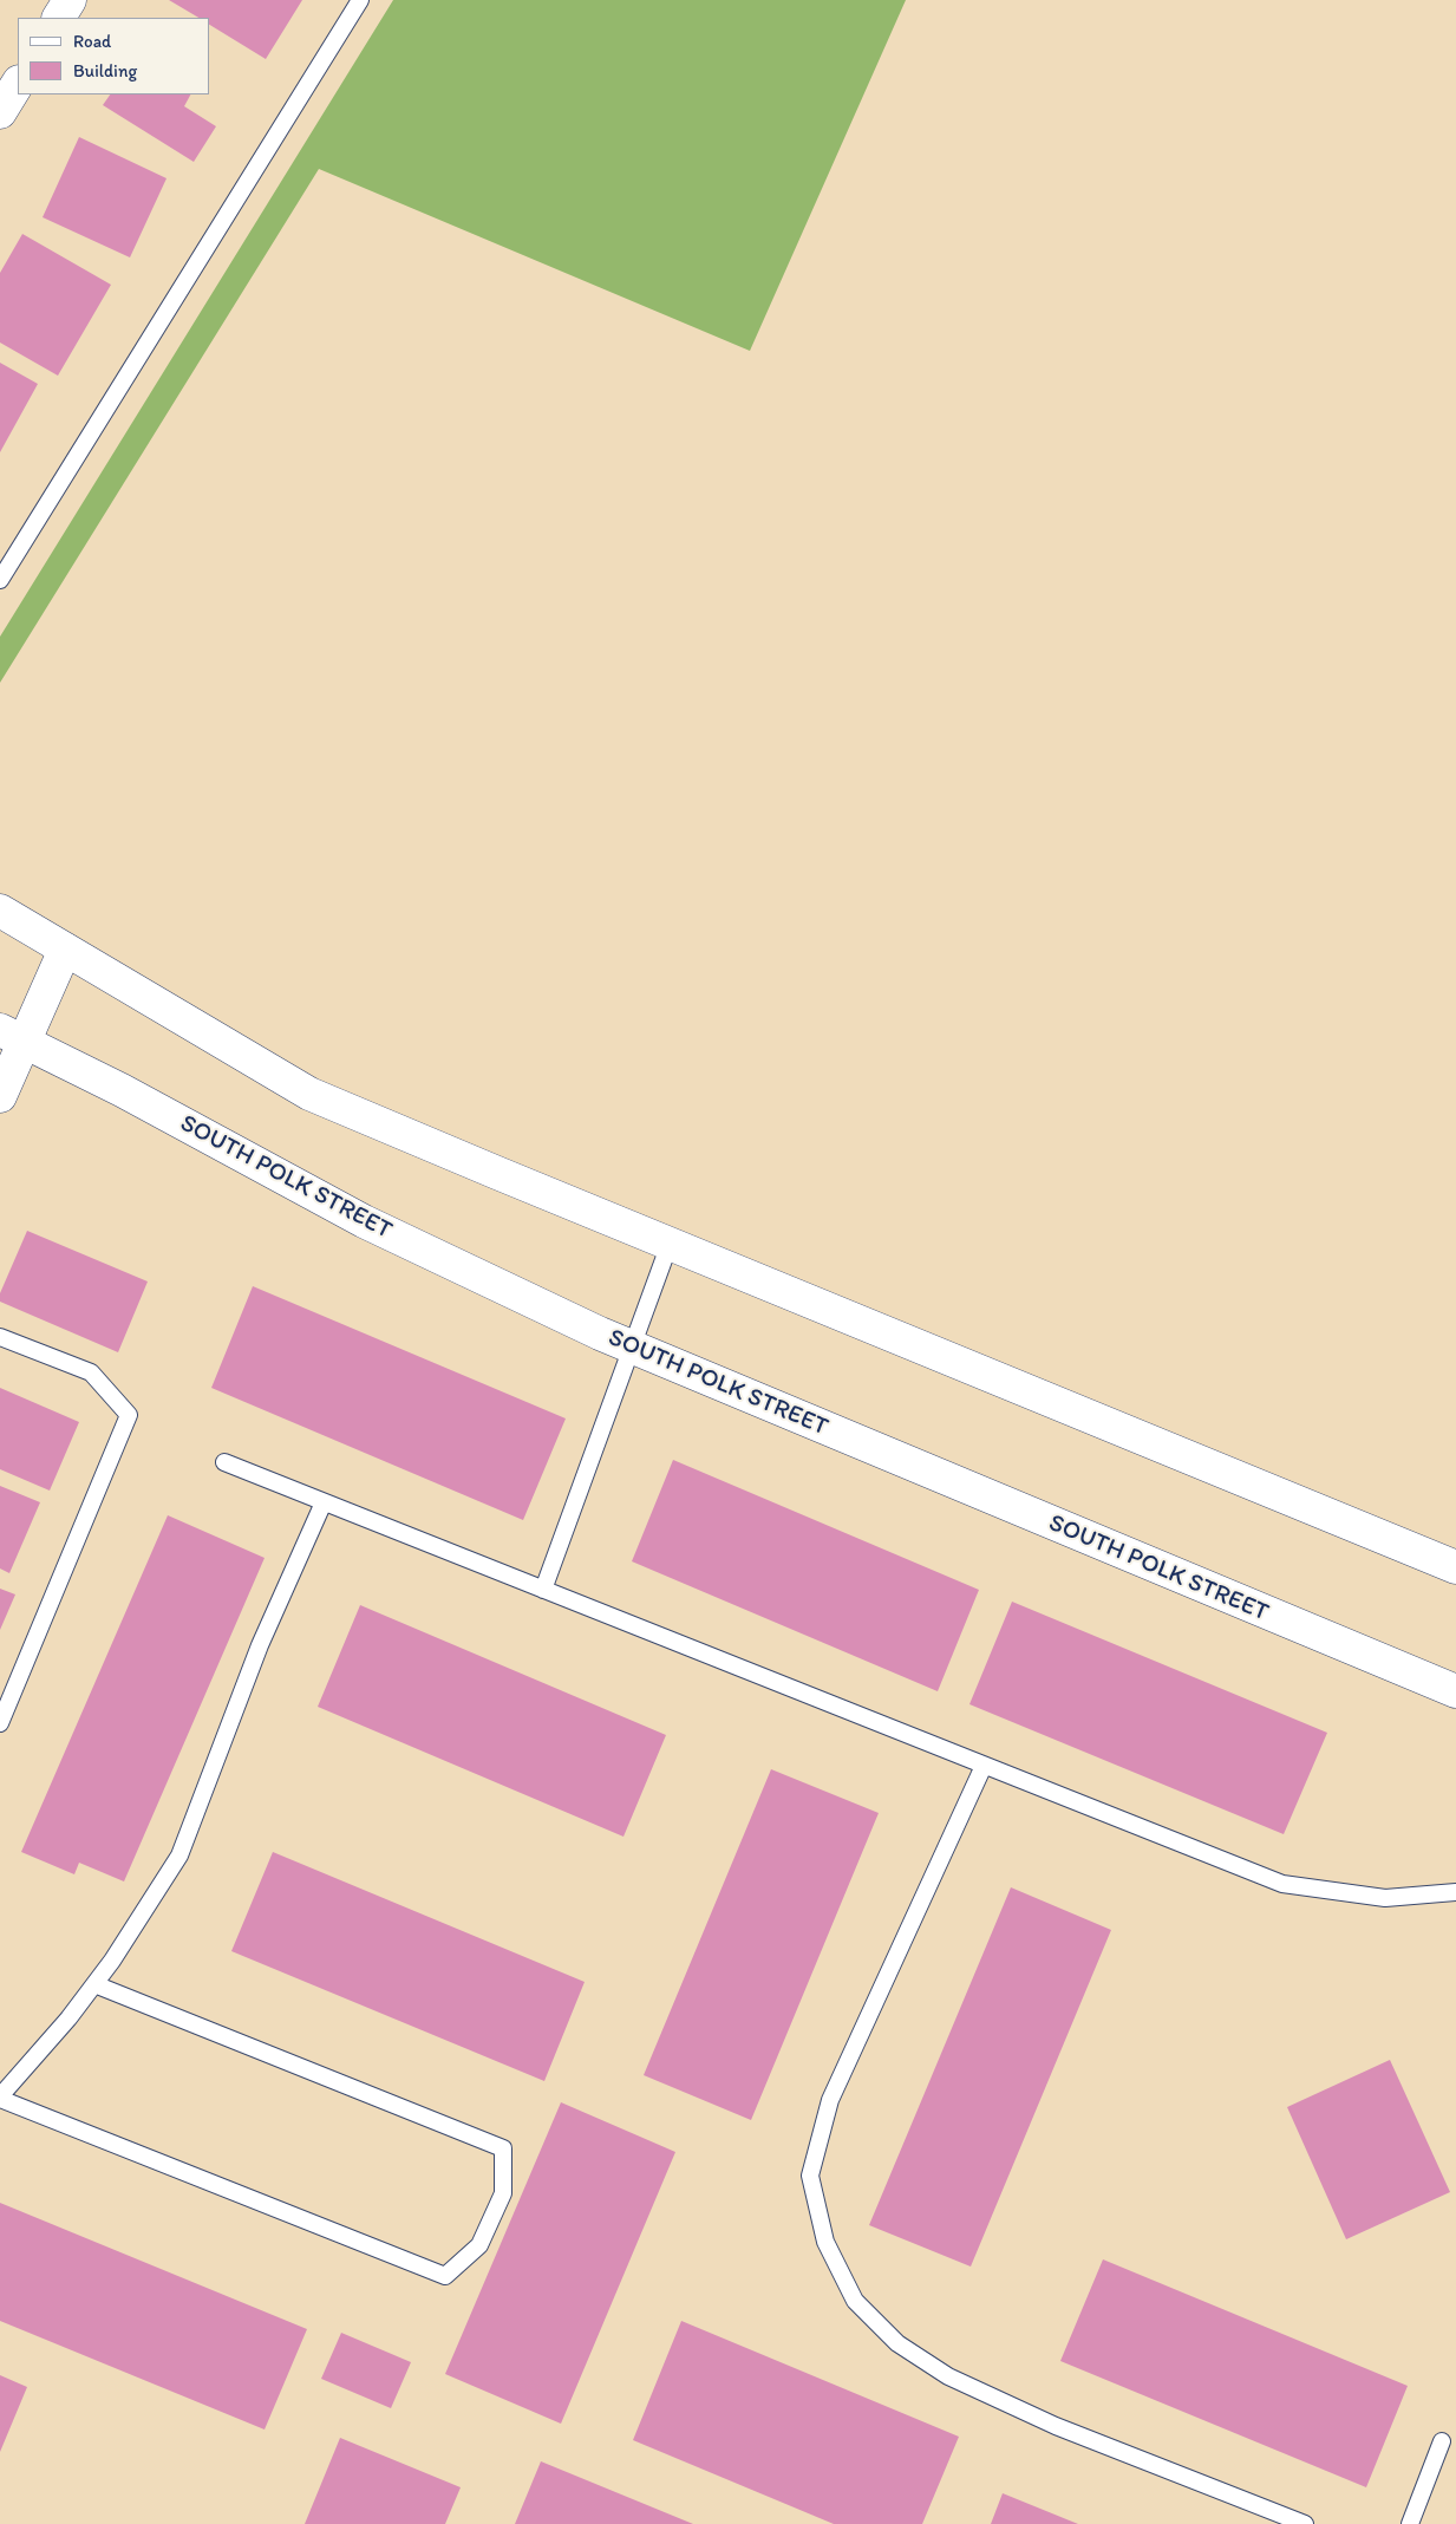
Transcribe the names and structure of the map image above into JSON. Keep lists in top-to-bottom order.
{
  "streets": {
    "main road": ["SOUTH POLK STREET"]
  },
  "legend": ["Road", "Building"]
}
